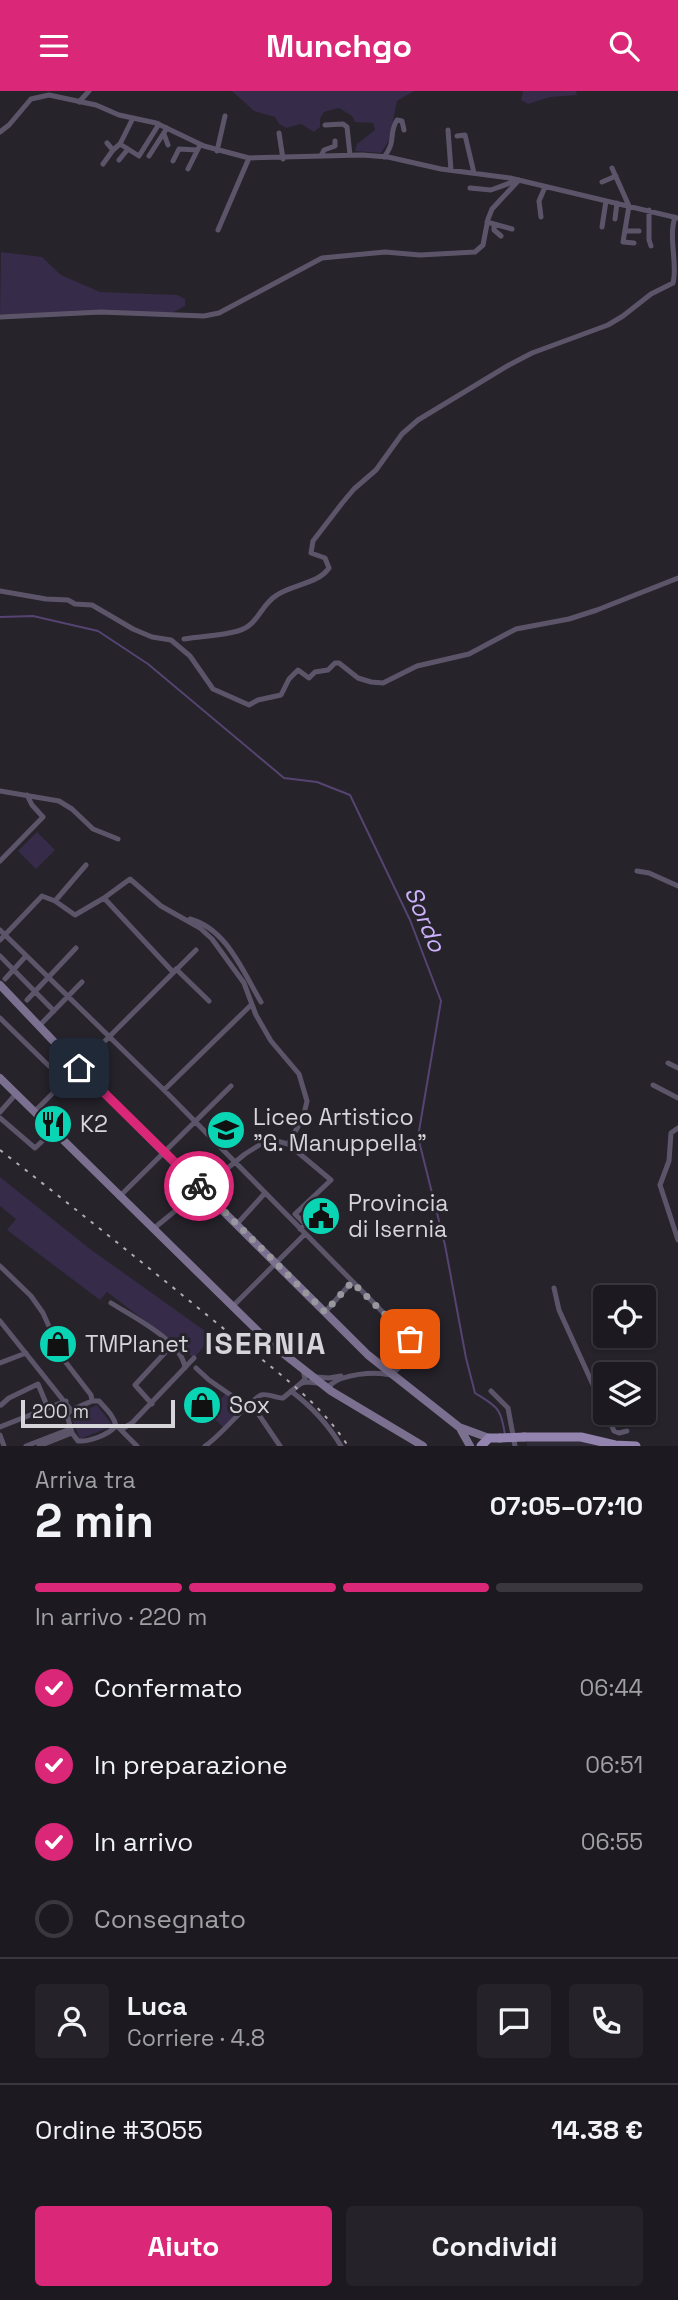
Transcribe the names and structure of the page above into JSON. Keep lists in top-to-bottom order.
{
  "districts": ["ISERNIA"],
  "water": ["Sordo"],
  "places": {
    "restaurant": ["K2"],
    "school or university": ["Liceo Artistico \"G. Manuppella\""],
    "public building": ["Provincia di Isernia"],
    "shop": ["TMPlanet", "Sox"]
  },
  "scale_bar": "200 m",
  "page": {
    "header": "Munchgo",
    "scale": "200 m",
    "heading": ["2 min", "Arriva tra", "07:05–07:10"],
    "panel": [
      "Luca",
      "Corriere · 4.8",
      "Ordine #3055",
      "14.38 €"
    ],
    "bar": "In arrivo · 220 m",
    "list": [
      ["Confermato", "06:44"],
      ["In preparazione", "06:51"],
      ["In arrivo", "06:55"],
      "Consegnato"
    ],
    "buttons": ["Aiuto", "Condividi"]
  }
}
